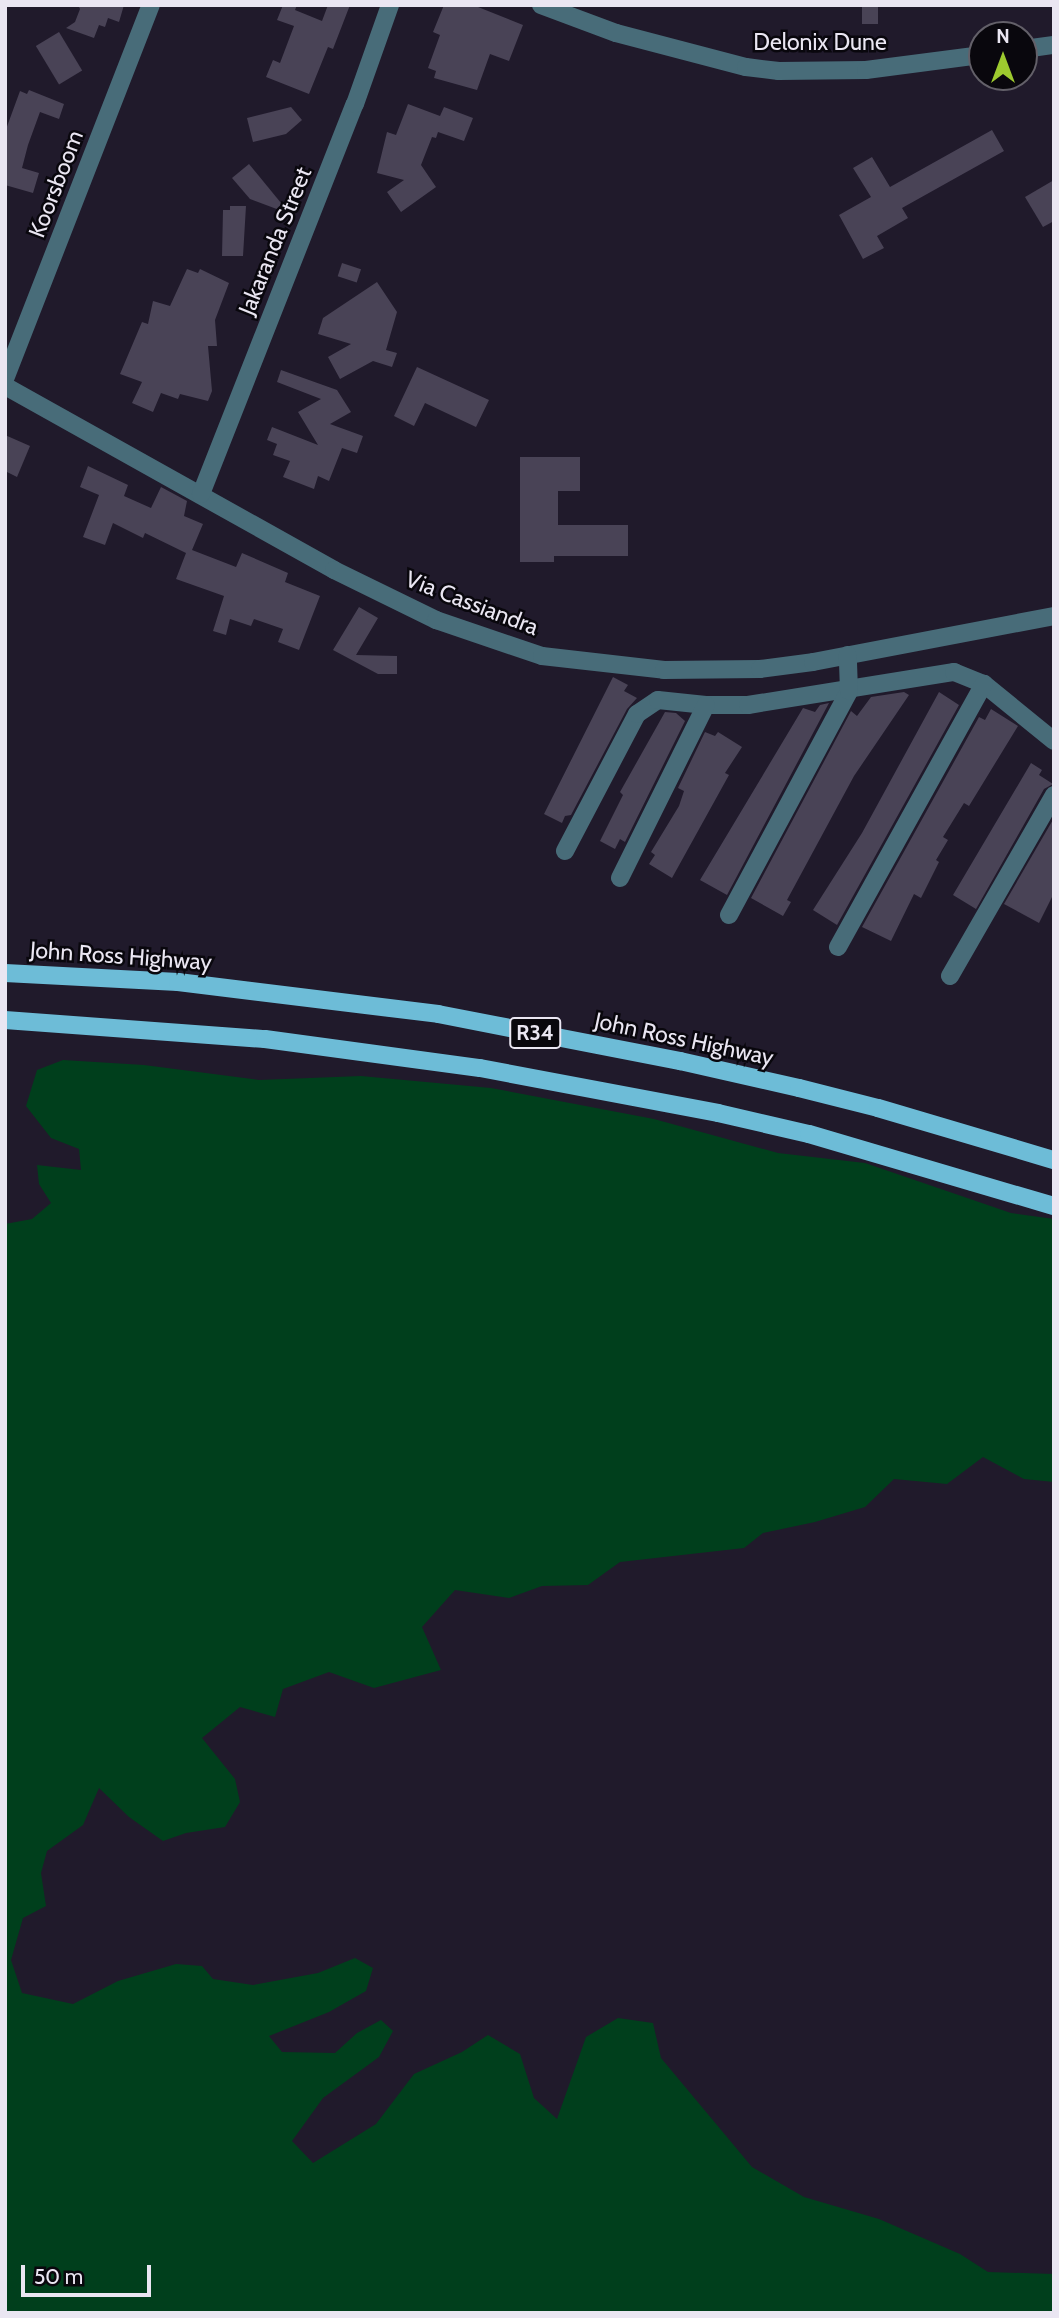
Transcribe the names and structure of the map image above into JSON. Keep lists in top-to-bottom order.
{
  "streets": {
    "main road": ["John Ross Highway", "R34"],
    "street": [
      "Delonix Dune",
      "Koorsboom",
      "Jakaranda Street",
      "Via Cassiandra"
    ]
  },
  "crossings": [
    ["Jakaranda Street", "Via Cassiandra"]
  ],
  "scale_bar": "50 m",
  "north": "top"
}
